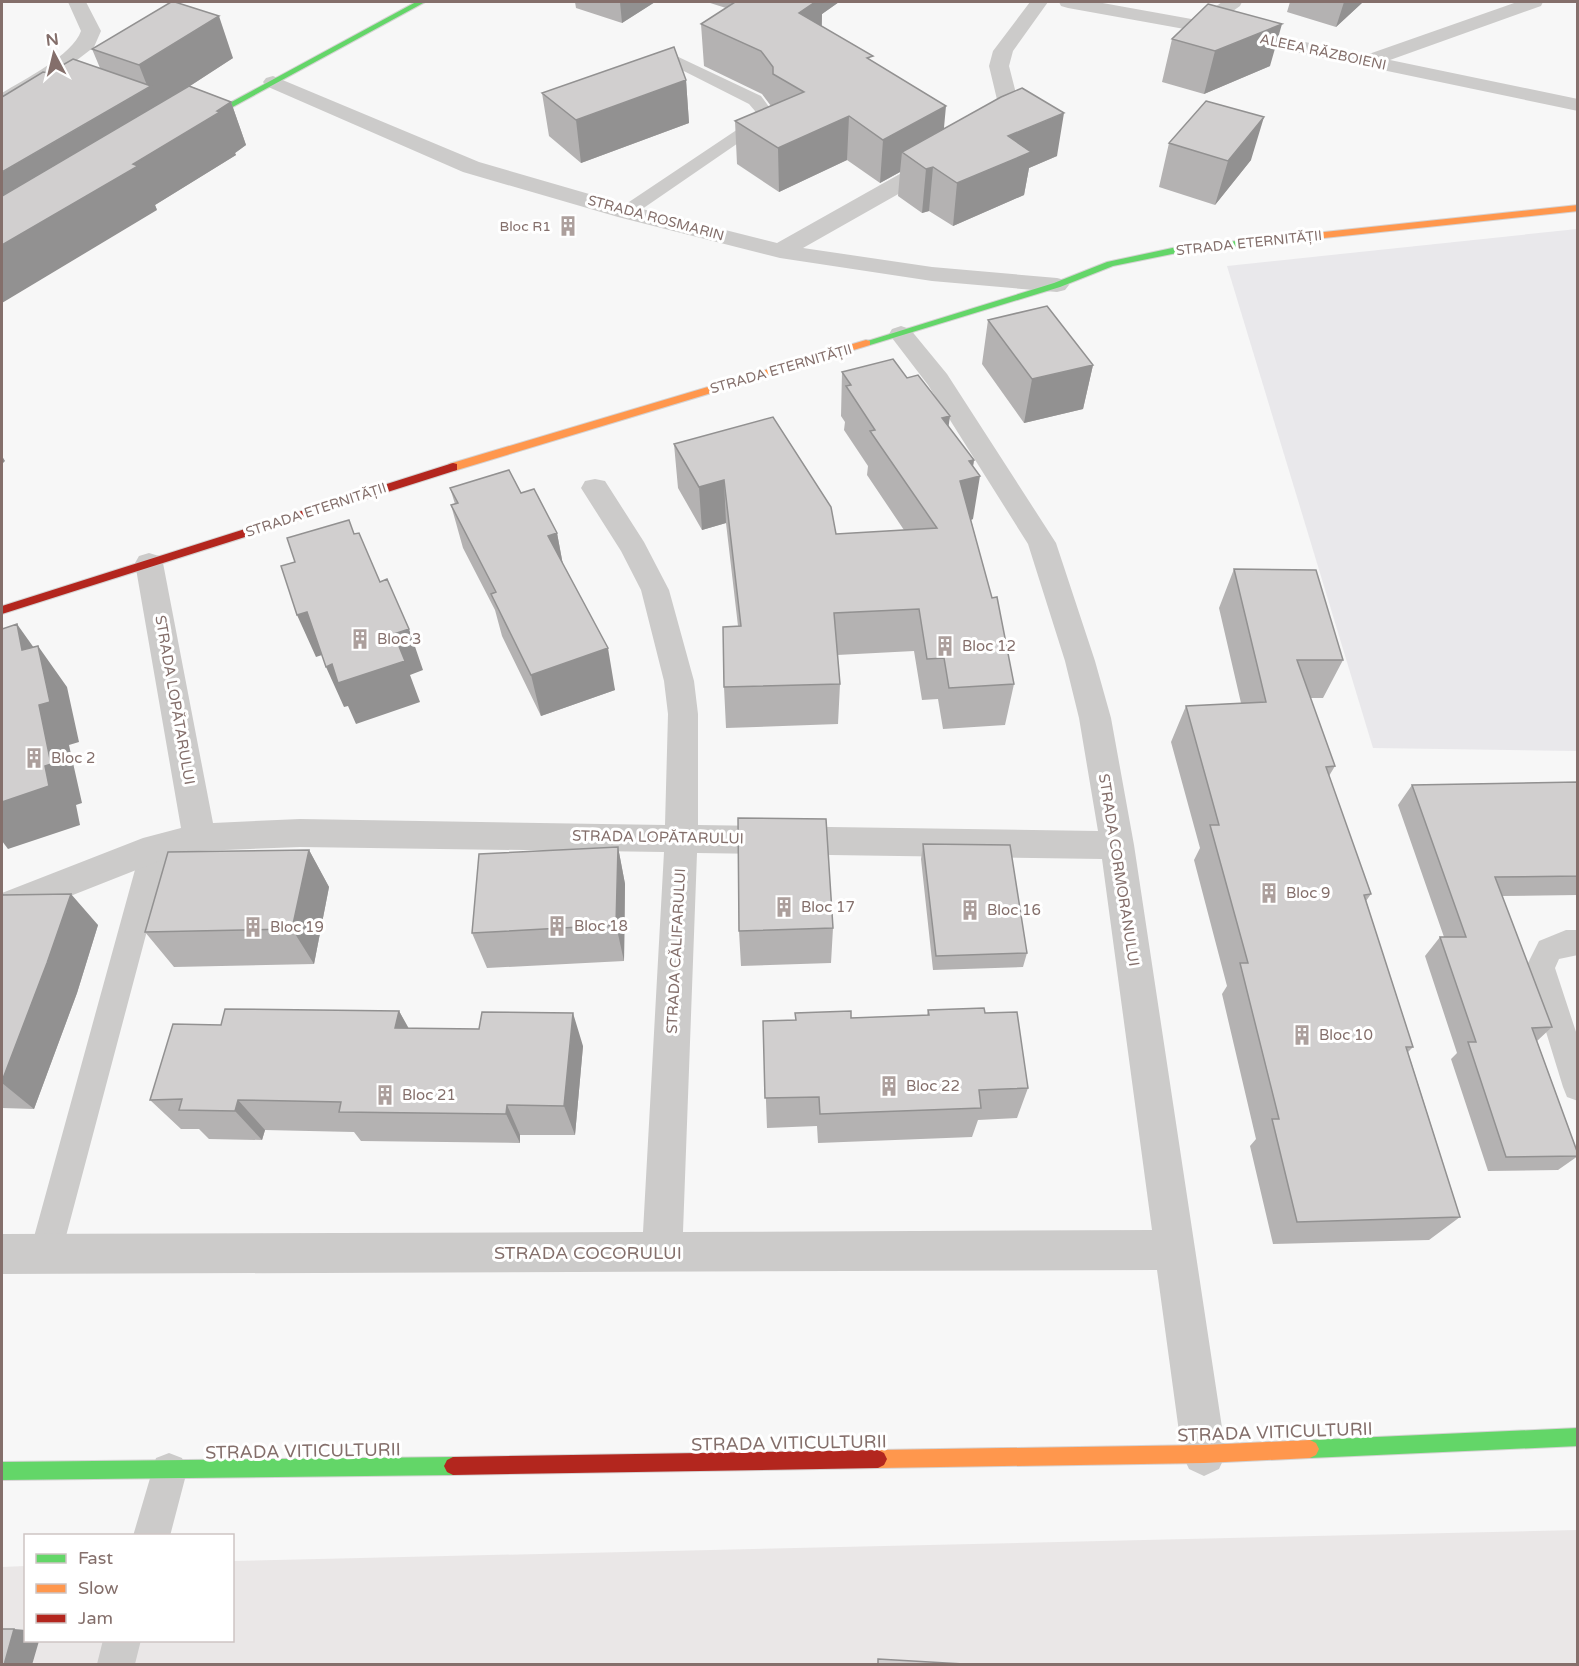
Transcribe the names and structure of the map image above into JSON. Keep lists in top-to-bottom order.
{
  "streets": {
    "street": [
      "ALEEA RĂZBOIENI",
      "STRADA ROSMARIN",
      "STRADA ETERNITĂȚII",
      "STRADA LOPĂTARULUI",
      "STRADA CORMORANULUI",
      "STRADA CĂLIFARULUI",
      "STRADA COCORULUI",
      "STRADA VITICULTURII"
    ]
  },
  "crossings": [
    ["STRADA ROSMARIN", "STRADA ETERNITĂȚII"],
    ["STRADA ETERNITĂȚII", "STRADA LOPĂTARULUI"],
    ["STRADA ETERNITĂȚII", "STRADA CORMORANULUI"],
    ["STRADA LOPĂTARULUI", "STRADA CORMORANULUI"],
    ["STRADA LOPĂTARULUI", "STRADA CĂLIFARULUI"],
    ["STRADA CORMORANULUI", "STRADA COCORULUI"],
    ["STRADA CORMORANULUI", "STRADA VITICULTURII"],
    ["STRADA CĂLIFARULUI", "STRADA COCORULUI"]
  ],
  "places": {
    "building": [
      "Bloc R1",
      "Bloc 3",
      "Bloc 12",
      "Bloc 2",
      "Bloc 9",
      "Bloc 17",
      "Bloc 16",
      "Bloc 18",
      "Bloc 19",
      "Bloc 10",
      "Bloc 22",
      "Bloc 21"
    ]
  },
  "legend": ["Fast", "Slow", "Jam"],
  "north": "top"
}
